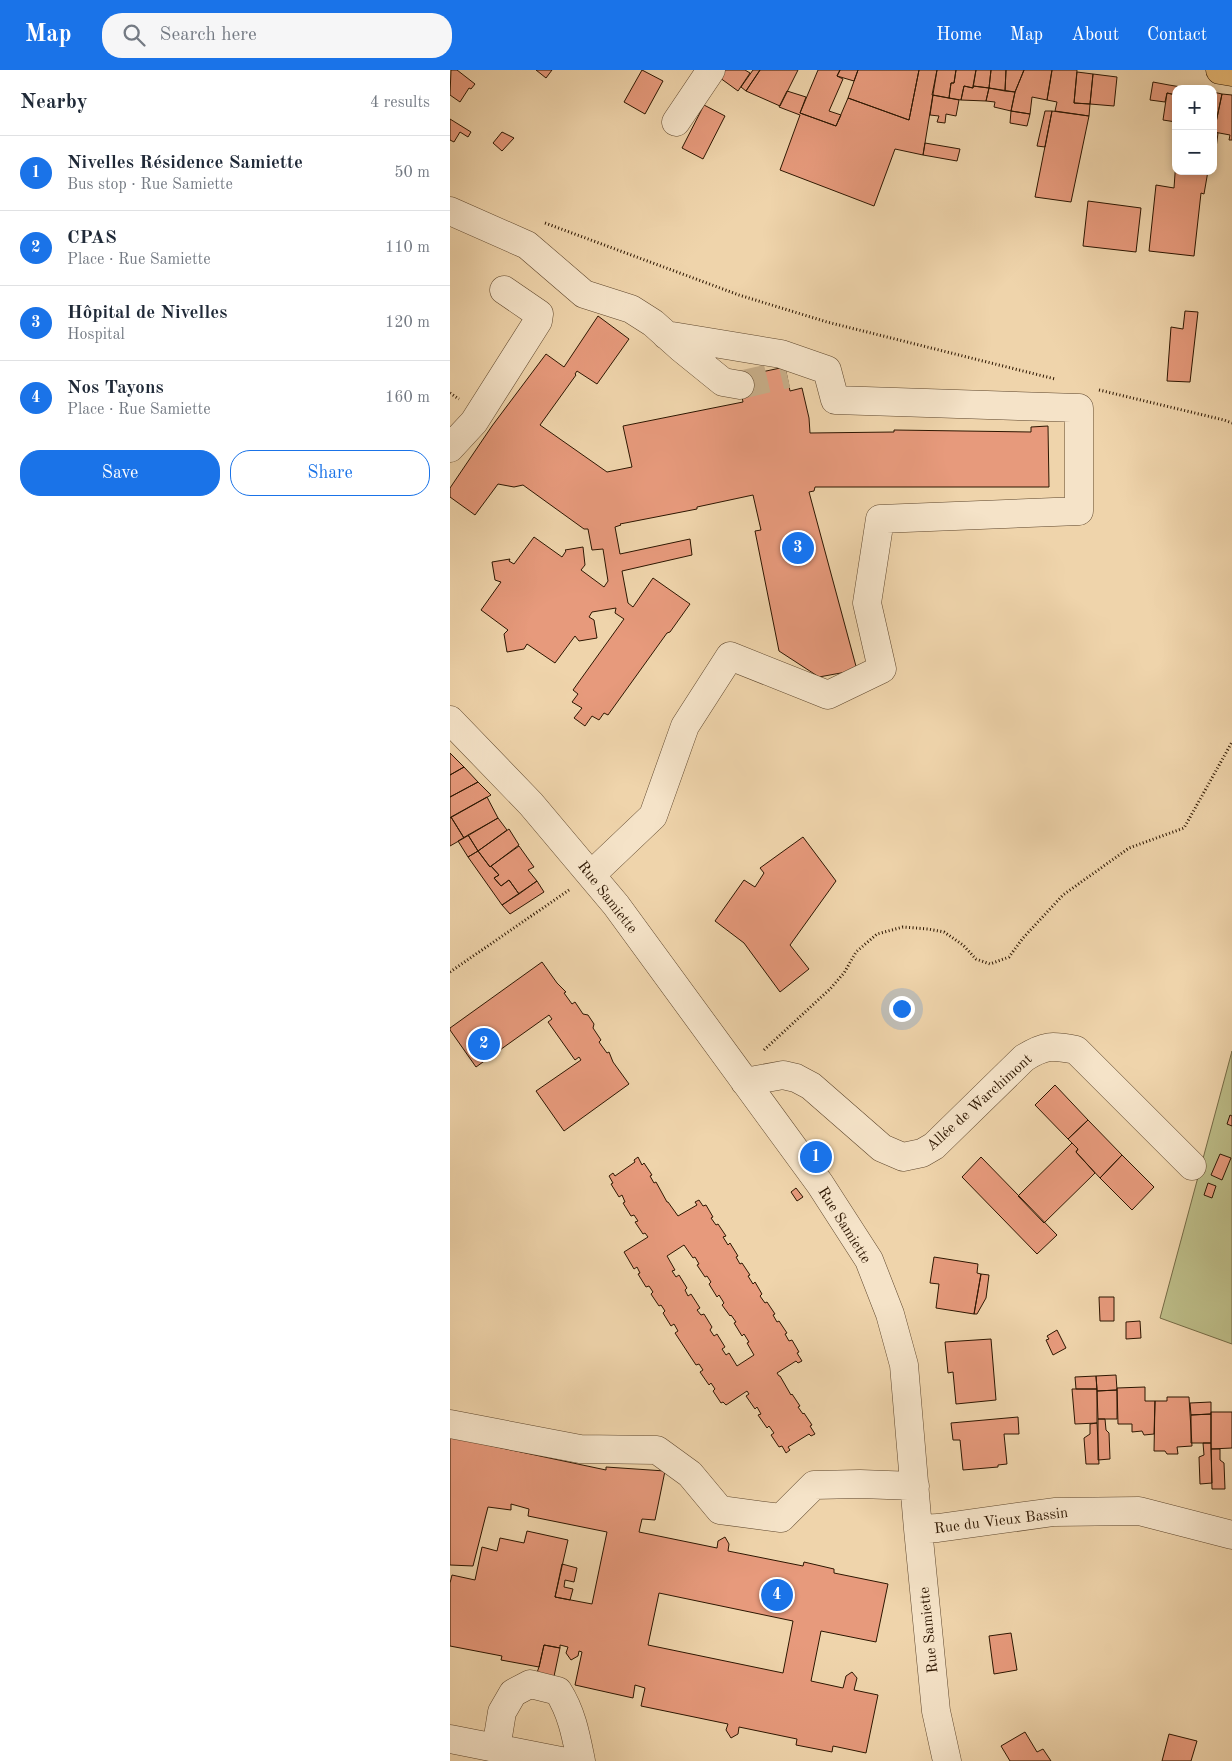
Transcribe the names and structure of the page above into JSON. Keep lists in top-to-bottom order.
{
  "streets": {
    "street": ["Rue Samiette", "Allée de Warchimont", "Rue du Vieux Bassin"]
  },
  "crossings": [
    ["Rue Samiette", "Allée de Warchimont"],
    ["Rue Samiette", "Rue du Vieux Bassin"]
  ],
  "page": {
    "header": "Map",
    "search": "Search here",
    "nav": [
      "Home",
      "Map",
      "About",
      "Contact"
    ],
    "heading": ["Nearby", "4 results"],
    "map_buttons": ["+", "−"],
    "list": [
      {
        "mark": "1",
        "name": "Nivelles Résidence Samiette",
        "note": "Bus stop · Rue Samiette",
        "value": "50 m"
      },
      {
        "mark": "2",
        "name": "CPAS",
        "note": "Place · Rue Samiette",
        "value": "110 m"
      },
      {
        "mark": "3",
        "name": "Hôpital de Nivelles",
        "note": "Hospital",
        "value": "120 m"
      },
      {
        "mark": "4",
        "name": "Nos Tayons",
        "note": "Place · Rue Samiette",
        "value": "160 m"
      }
    ],
    "buttons": ["Save", "Share"],
    "pins": [
      "3",
      "2",
      "1",
      "4"
    ]
  }
}
